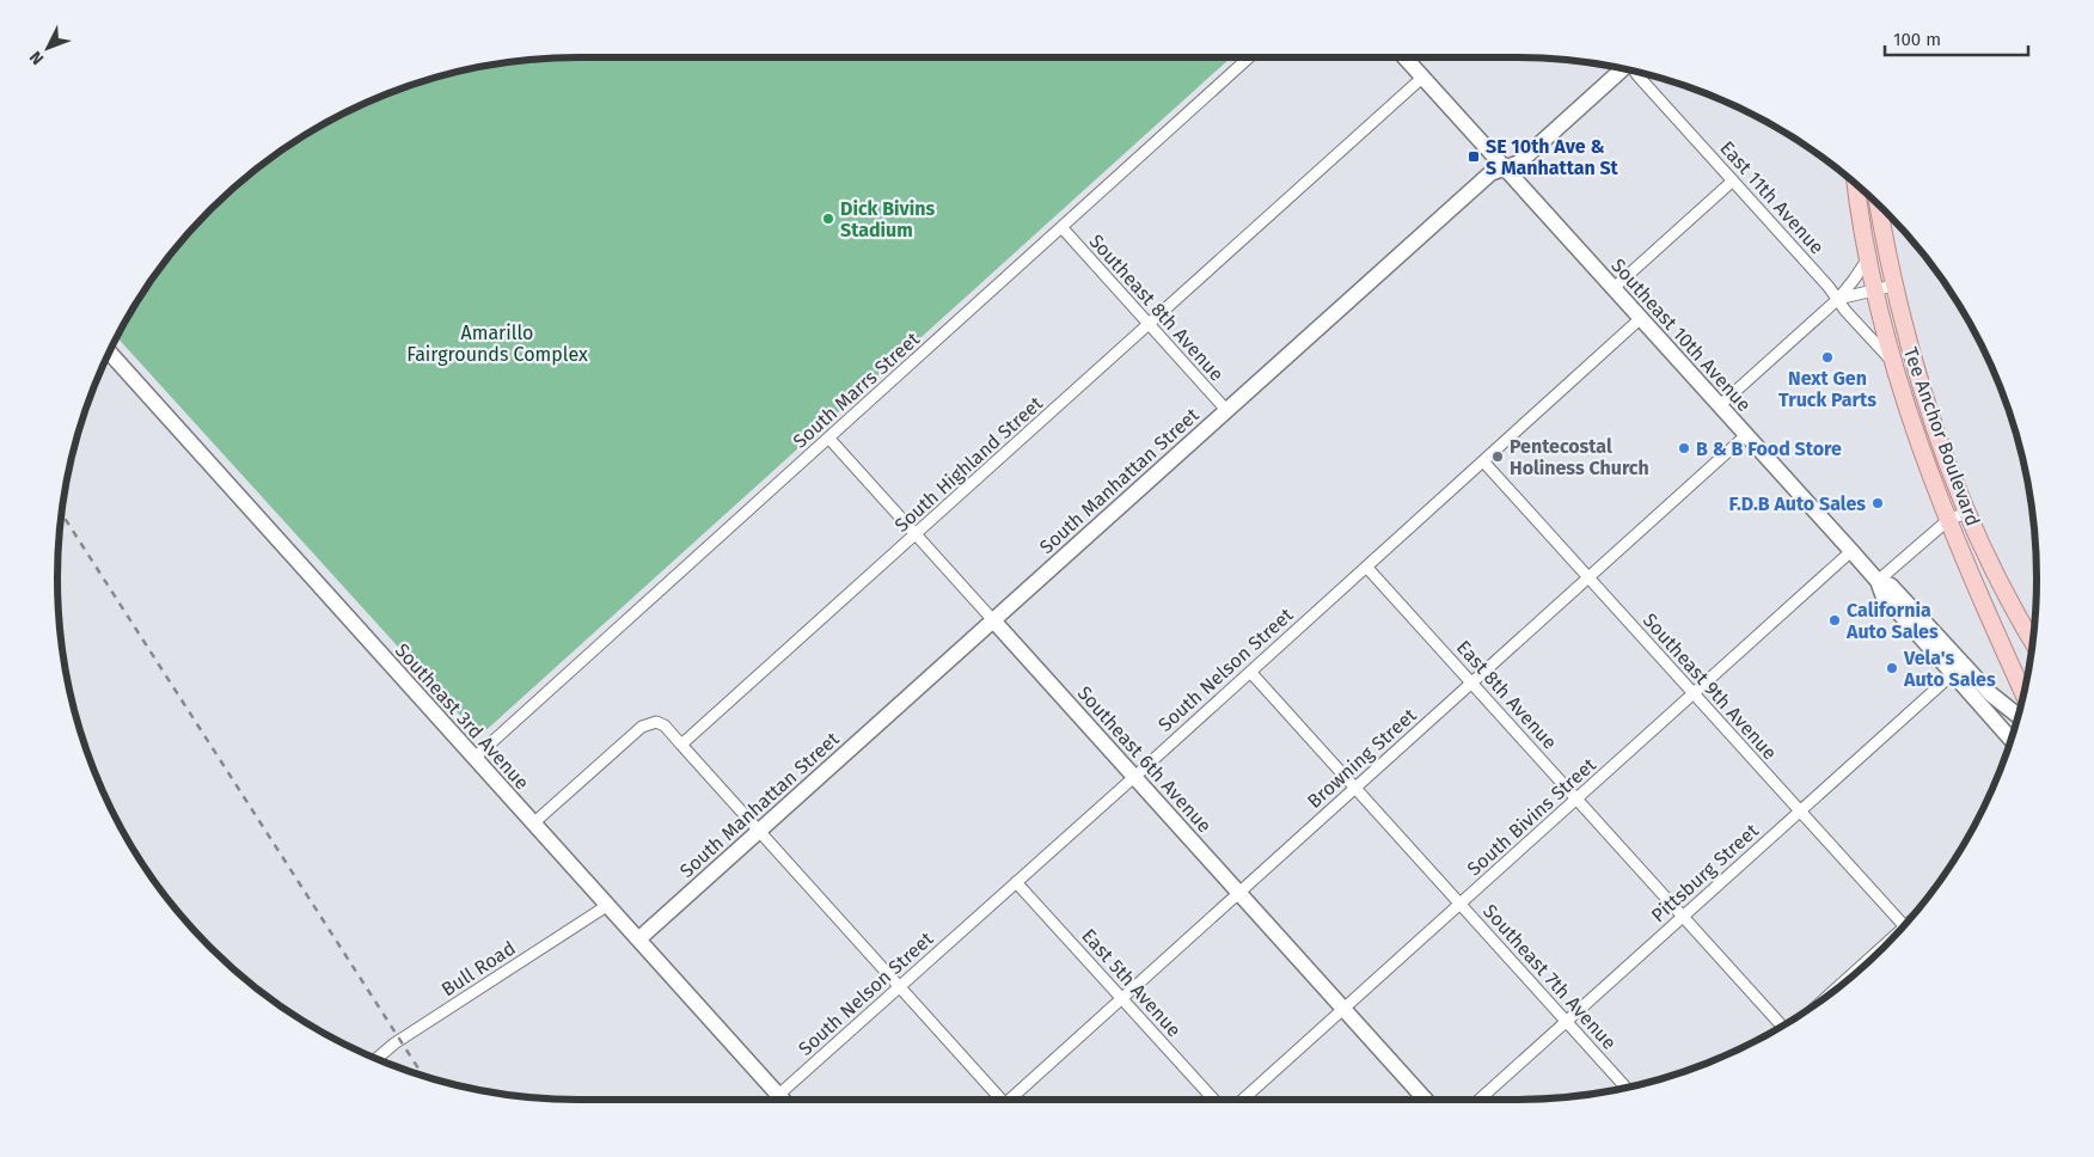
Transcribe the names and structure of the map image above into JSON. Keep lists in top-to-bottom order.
{
  "streets": {
    "main road": [
      "Southeast 10th Avenue",
      "Tee Anchor Boulevard",
      "South Manhattan Street",
      "Southeast 3rd Avenue",
      "Southeast 6th Avenue"
    ],
    "street": [
      "East 11th Avenue",
      "Southeast 8th Avenue",
      "South Marrs Street",
      "South Highland Street",
      "South Nelson Street",
      "Southeast 9th Avenue",
      "East 8th Avenue",
      "Browning Street",
      "South Bivins Street",
      "Pittsburg Street",
      "Bull Road",
      "Southeast 7th Avenue",
      "East 5th Avenue"
    ]
  },
  "crossings": [
    ["East 11th Avenue", "Tee Anchor Boulevard"],
    ["Southeast 8th Avenue", "South Marrs Street"],
    ["Southeast 8th Avenue", "South Highland Street"],
    ["Southeast 8th Avenue", "South Manhattan Street"],
    ["Southeast 10th Avenue", "South Highland Street"],
    ["Southeast 10th Avenue", "South Manhattan Street"],
    ["Southeast 10th Avenue", "South Nelson Street"],
    ["Southeast 10th Avenue", "Browning Street"],
    ["Southeast 10th Avenue", "South Bivins Street"],
    ["Southeast 10th Avenue", "Pittsburg Street"],
    ["South Marrs Street", "Southeast 3rd Avenue"],
    ["South Marrs Street", "Southeast 6th Avenue"],
    ["South Highland Street", "Southeast 6th Avenue"],
    ["South Manhattan Street", "Southeast 3rd Avenue"],
    ["South Manhattan Street", "Southeast 6th Avenue"],
    ["South Nelson Street", "Southeast 9th Avenue"],
    ["South Nelson Street", "East 8th Avenue"],
    ["South Nelson Street", "Southeast 3rd Avenue"],
    ["South Nelson Street", "Southeast 6th Avenue"],
    ["South Nelson Street", "Southeast 7th Avenue"],
    ["South Nelson Street", "East 5th Avenue"],
    ["Southeast 9th Avenue", "Browning Street"],
    ["Southeast 9th Avenue", "South Bivins Street"],
    ["Southeast 9th Avenue", "Pittsburg Street"],
    ["East 8th Avenue", "Browning Street"],
    ["East 8th Avenue", "South Bivins Street"],
    ["East 8th Avenue", "Pittsburg Street"],
    ["Southeast 3rd Avenue", "Bull Road"],
    ["Browning Street", "Southeast 6th Avenue"],
    ["Browning Street", "Southeast 7th Avenue"],
    ["Browning Street", "East 5th Avenue"],
    ["Southeast 6th Avenue", "South Bivins Street"],
    ["South Bivins Street", "Southeast 7th Avenue"],
    ["Pittsburg Street", "Southeast 7th Avenue"]
  ],
  "parks": ["Amarillo Fairgrounds Complex"],
  "places": {
    "transit": ["SE 10th Ave & S Manhattan St"],
    "other": [
      "Dick Bivins Stadium",
      "Next Gen Truck Parts",
      "B & B Food Store",
      "Pentecostal Holiness Church",
      "F.D.B Auto Sales",
      "California Auto Sales",
      "Vela's Auto Sales"
    ]
  },
  "scale_bar": "100 m",
  "north": "bottom left"
}
